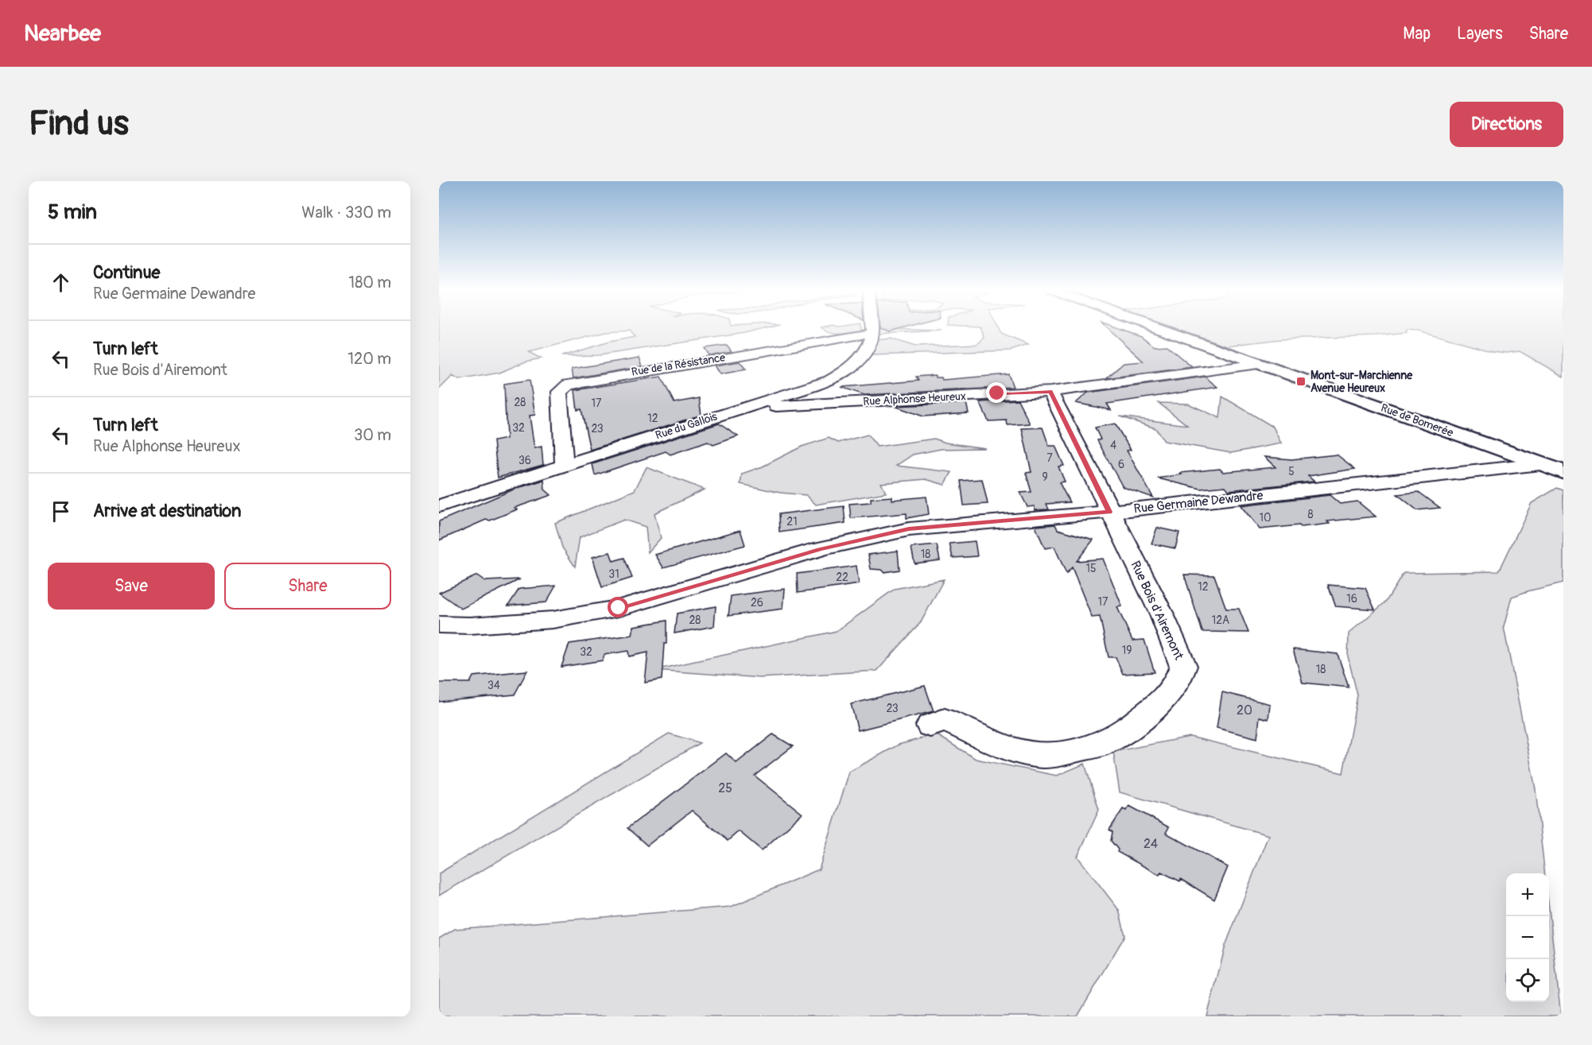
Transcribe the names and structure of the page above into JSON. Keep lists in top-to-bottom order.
{
  "streets": {
    "main road": ["Rue de Bomerée"],
    "street": [
      "Rue de la Résistance",
      "Rue Alphonse Heureux",
      "Rue du Gallois",
      "Rue Germaine Dewandre",
      "Rue Bois d'Airemont"
    ]
  },
  "crossings": [
    ["Rue de la Résistance", "Rue du Gallois"],
    ["Rue Alphonse Heureux", "Rue de Bomerée"],
    ["Rue Alphonse Heureux", "Rue du Gallois"],
    ["Rue Alphonse Heureux", "Rue Bois d'Airemont"],
    ["Rue de Bomerée", "Rue Germaine Dewandre"],
    ["Rue Germaine Dewandre", "Rue Bois d'Airemont"]
  ],
  "places": {
    "transit": ["Mont-sur-Marchienne Avenue Heureux"]
  },
  "house_numbers": [
    "28",
    "17",
    "12",
    "32",
    "23",
    "4",
    "7",
    "36",
    "6",
    "5",
    "9",
    "8",
    "10",
    "21",
    "18",
    "15",
    "31",
    "22",
    "12",
    "16",
    "17",
    "26",
    "28",
    "12A",
    "19",
    "32",
    "18",
    "34",
    "23",
    "20",
    "25",
    "24"
  ],
  "page": {
    "header": "Nearbee",
    "nav": ["Map", "Layers", "Share"],
    "buttons": [
      "Directions",
      ["Save", "Share"]
    ],
    "title": "Find us",
    "heading": ["5 min", "Walk · 330 m"],
    "list": [
      ["Continue", "Rue Germaine Dewandre", "180 m"],
      ["Turn left", "Rue Bois d'Airemont", "120 m"],
      ["Turn left", "Rue Alphonse Heureux", "30 m"],
      "Arrive at destination"
    ],
    "map_buttons": ["+", "−"]
  }
}
